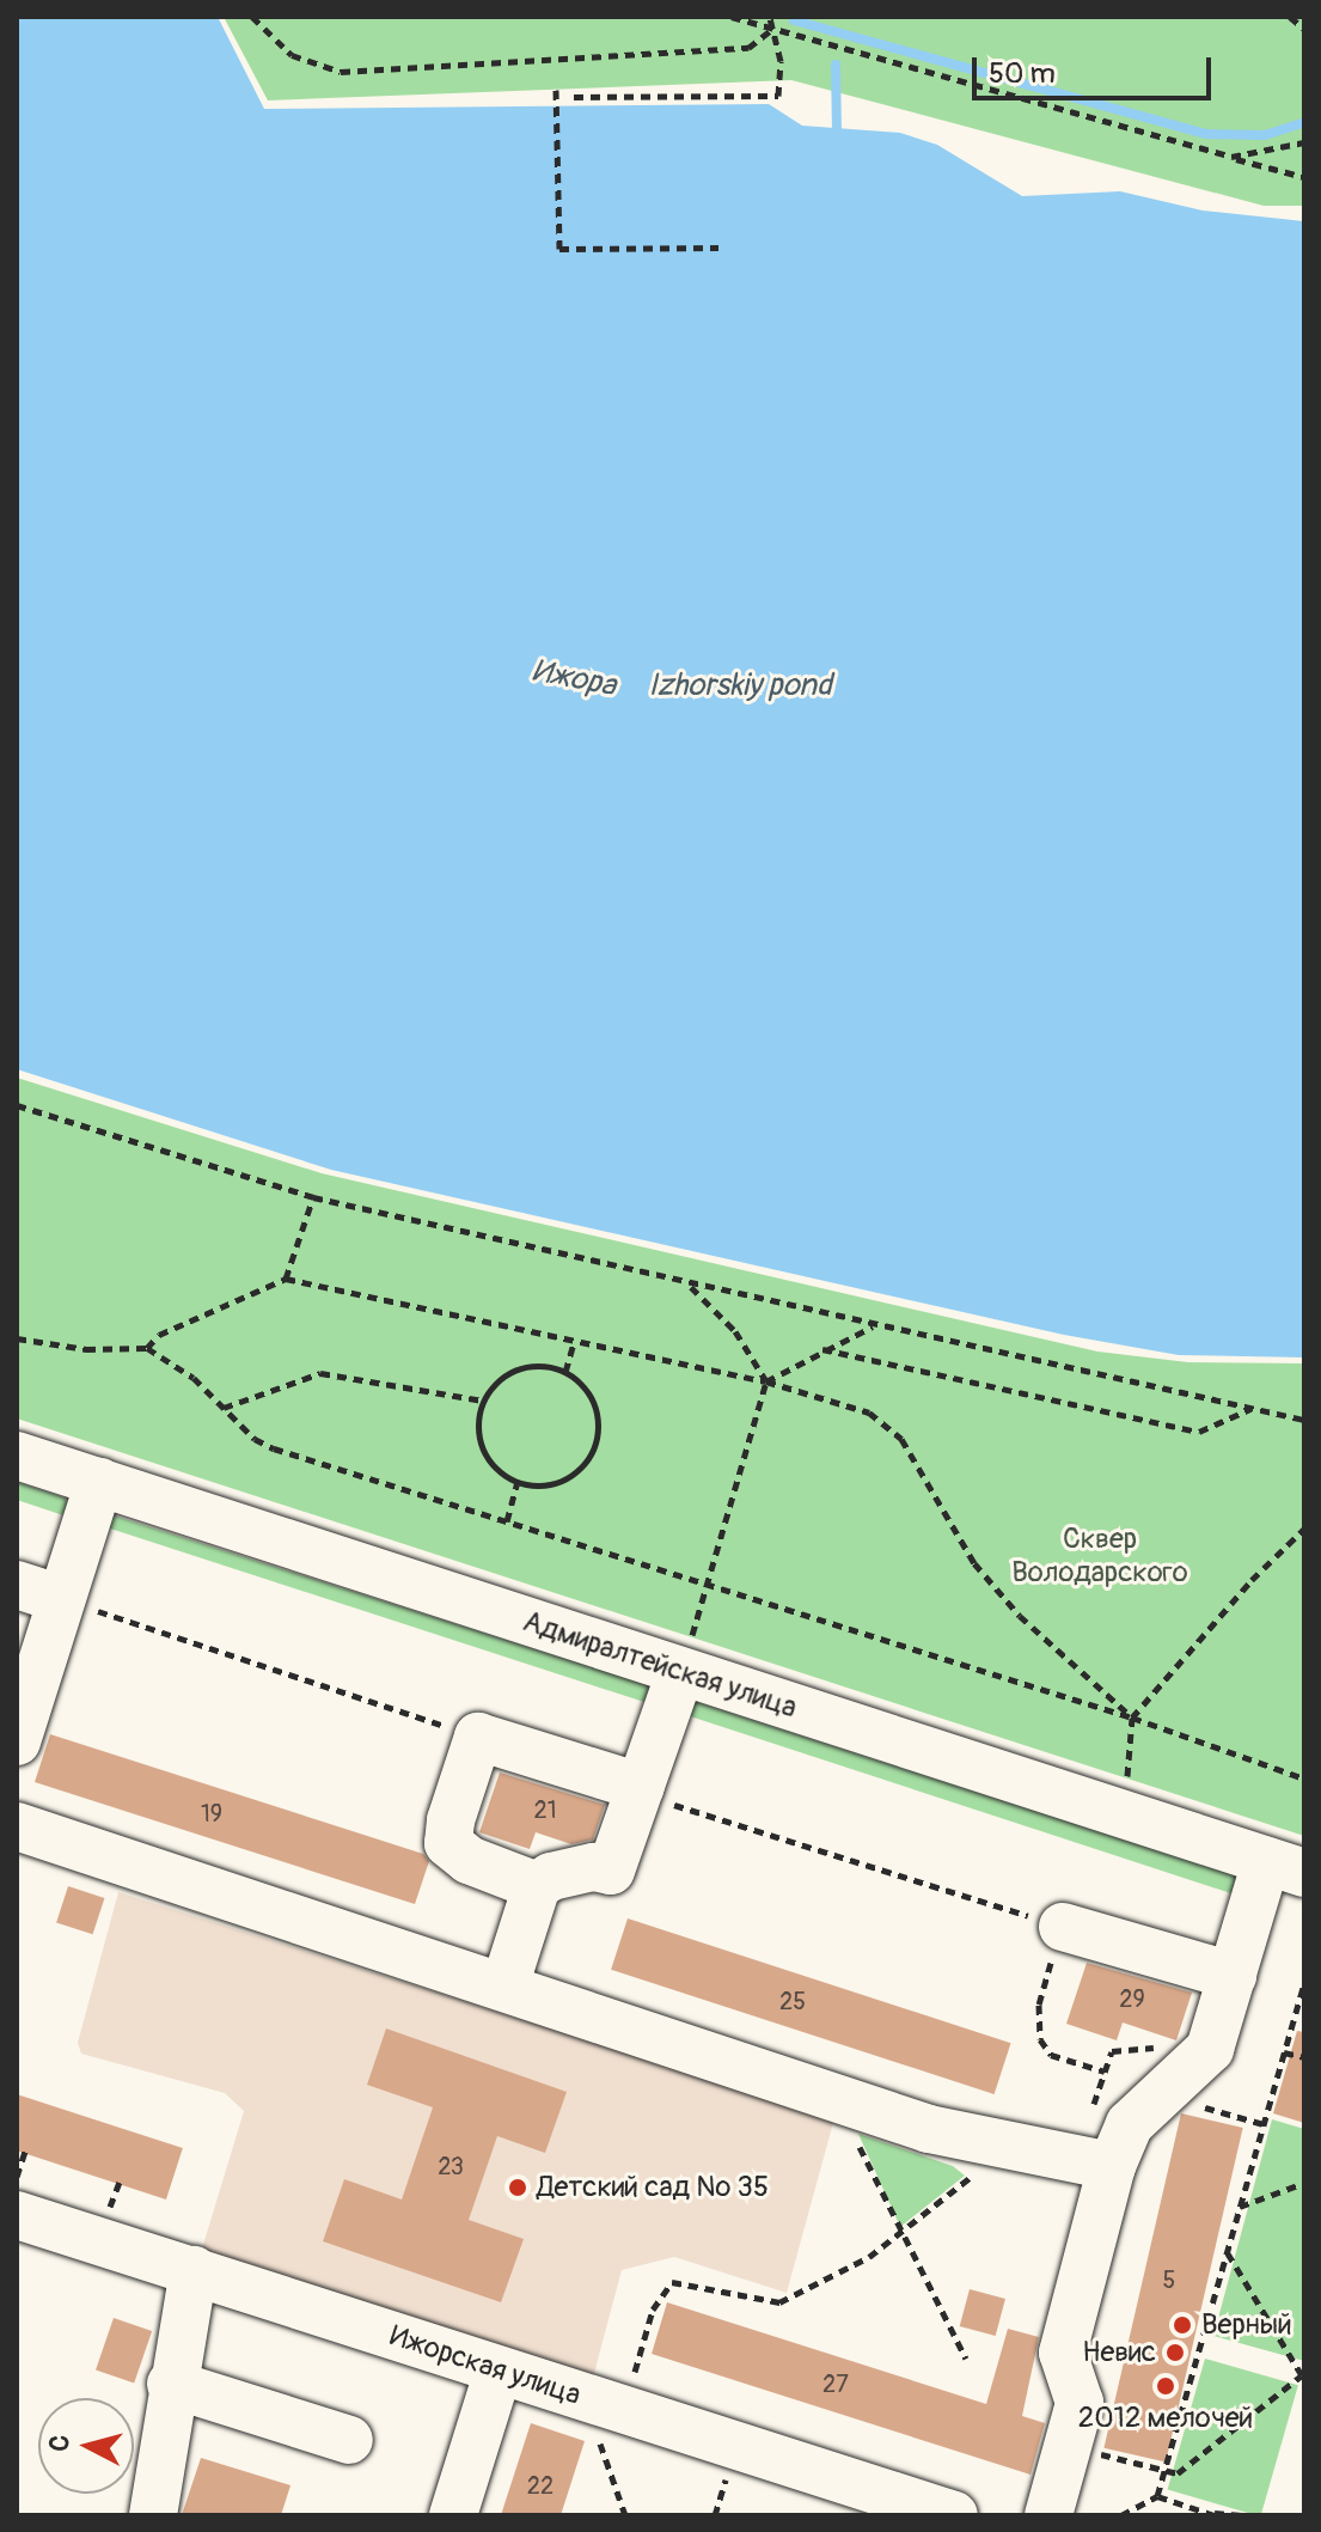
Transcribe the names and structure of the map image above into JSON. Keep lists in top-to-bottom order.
{
  "streets": {
    "street": ["Адмиралтейская улица", "Ижорская улица"]
  },
  "water": ["Ижора", "Izhorskiy pond"],
  "parks": ["Сквер Володарского"],
  "places": [
    "Детский сад № 35",
    "Верный",
    "Невис",
    "2012 мелочей"
  ],
  "house_numbers": [
    "21",
    "19",
    "29",
    "25",
    "23",
    "5",
    "27",
    "22"
  ],
  "scale_bar": "50 m",
  "north": "left"
}
